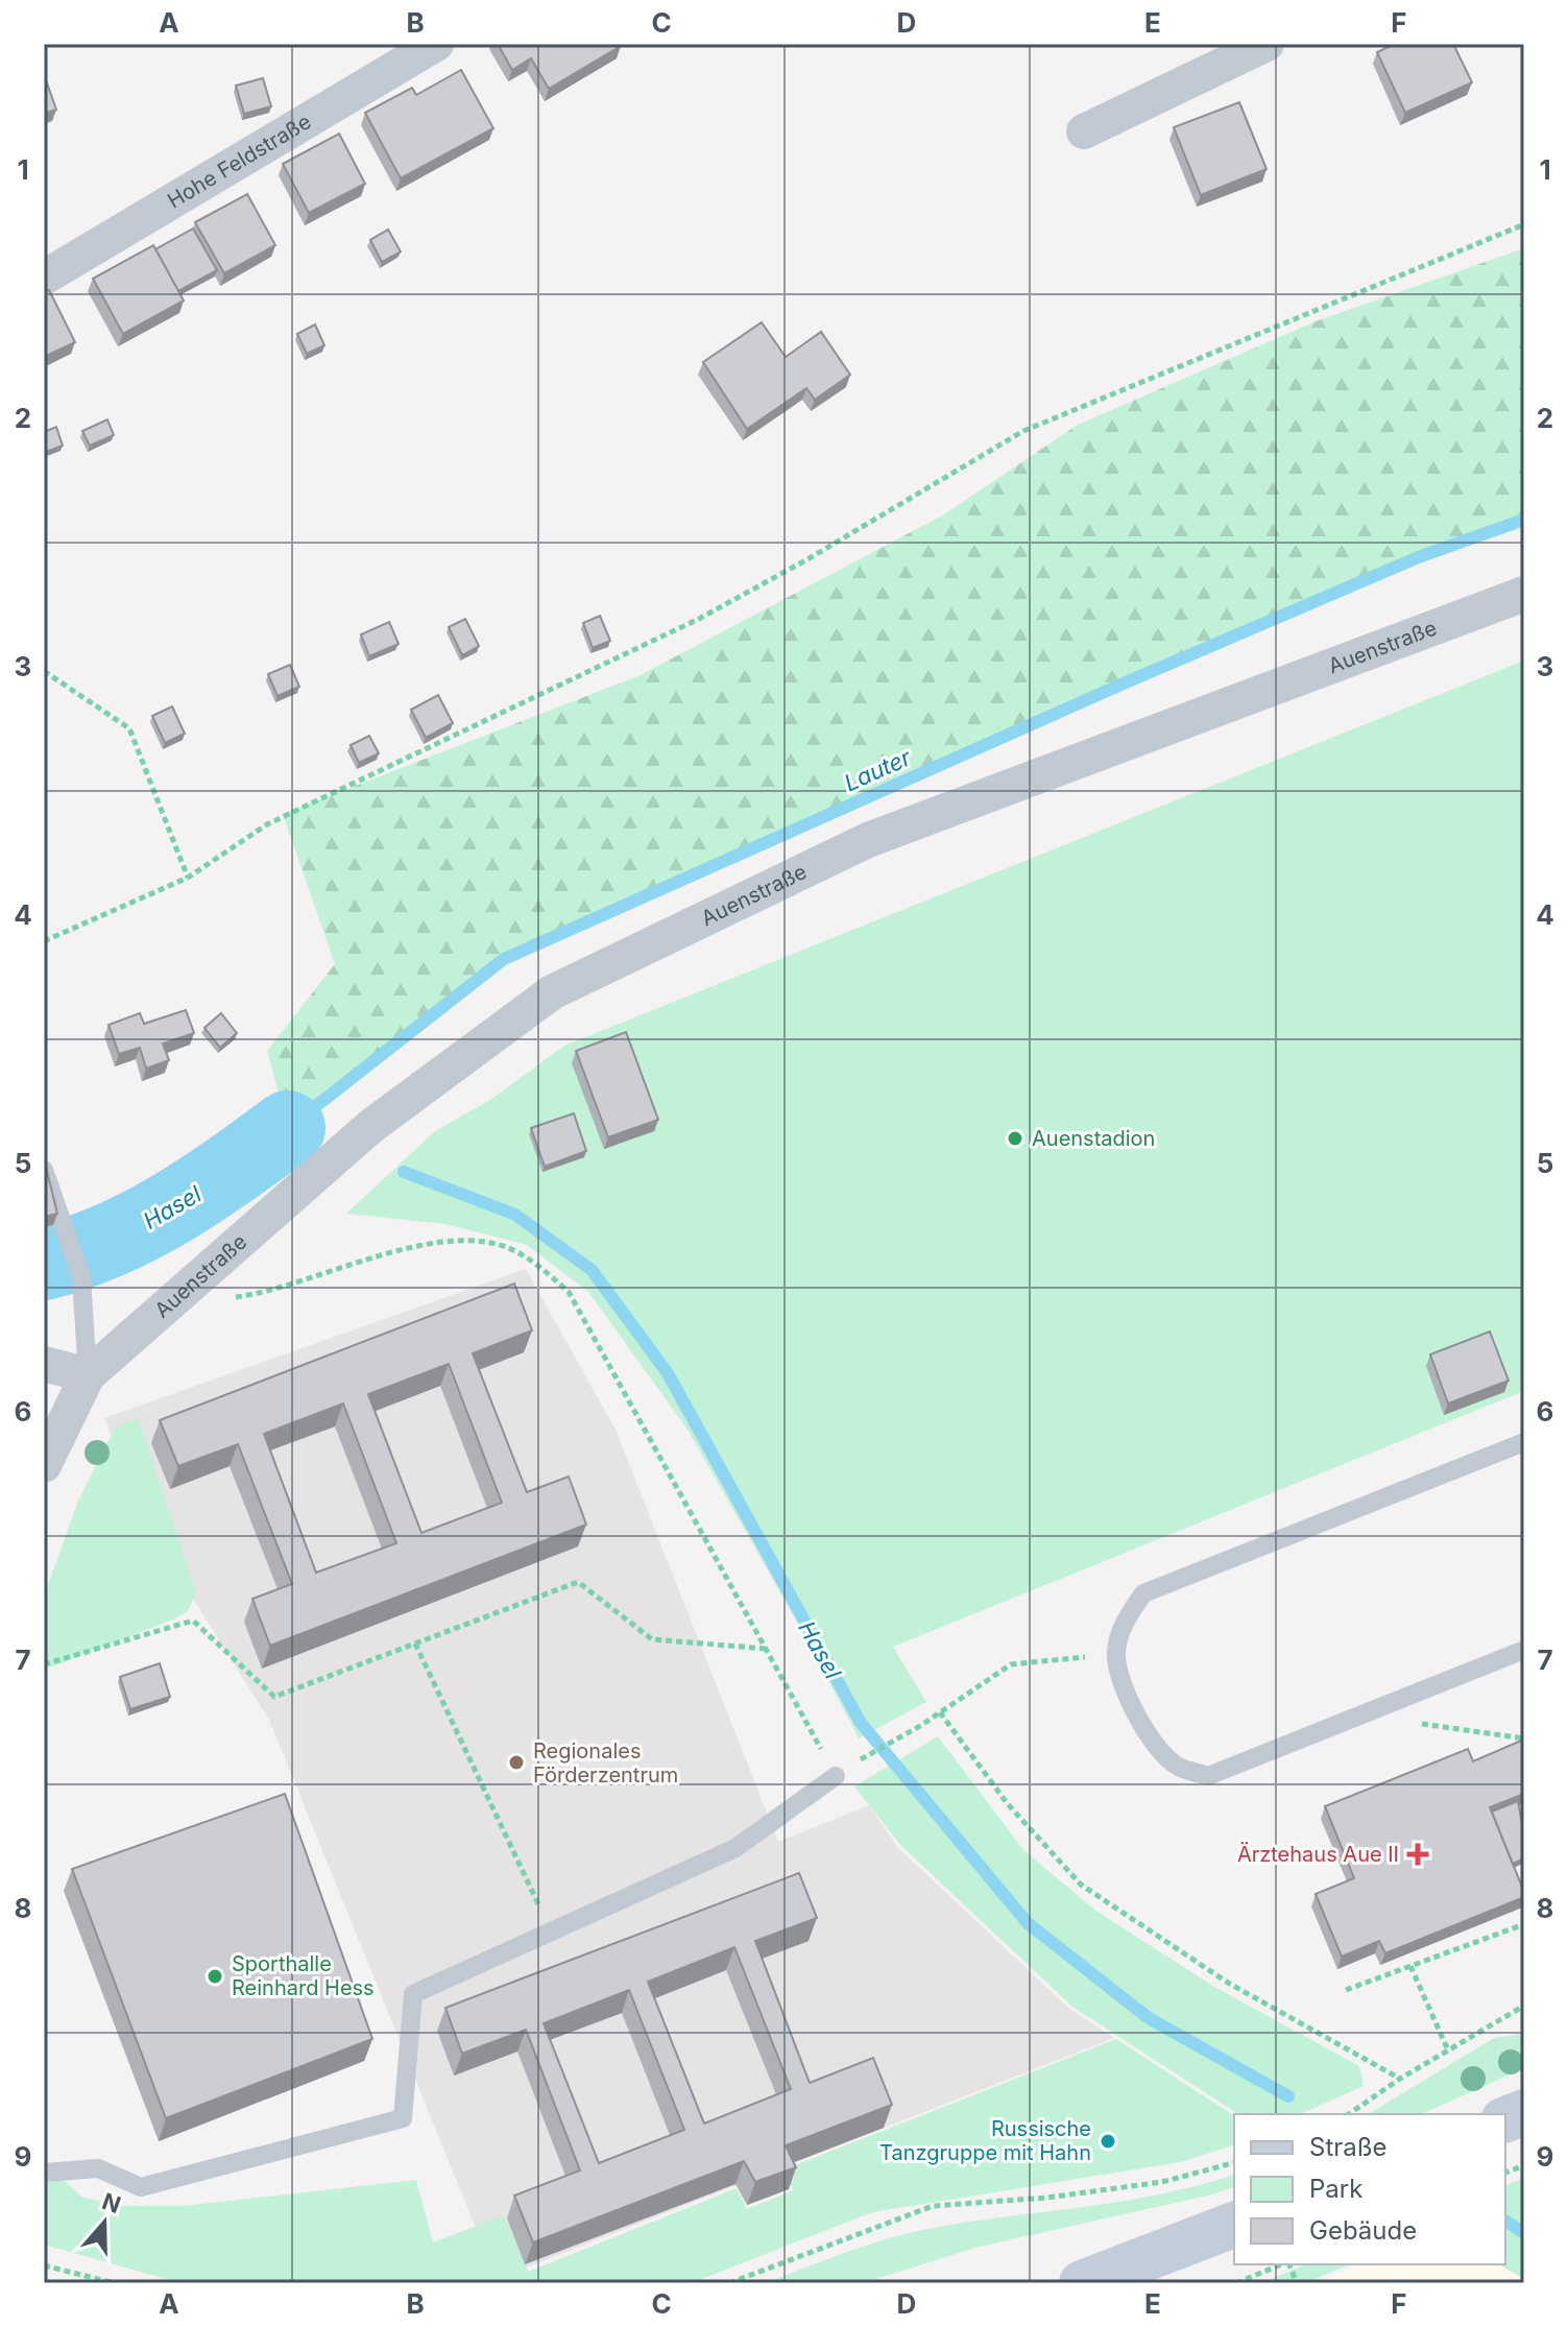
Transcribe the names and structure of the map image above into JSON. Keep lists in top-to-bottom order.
{
  "streets": {
    "street": ["Hohe Feldstraße", "Auenstraße"]
  },
  "water": ["Lauter", "Hasel"],
  "places": {
    "other": [
      "Auenstadion",
      "Regionales Förderzentrum",
      "Sporthalle Reinhard Hess",
      "Russische Tanzgruppe mit Hahn"
    ],
    "health": ["Ärztehaus Aue II"]
  },
  "legend": ["Straße", "Park", "Gebäude"],
  "north": "top",
  "grid": {
    "columns": [
      "A",
      "B",
      "C",
      "D",
      "E",
      "F"
    ],
    "rows": [
      "1",
      "2",
      "3",
      "4",
      "5",
      "6",
      "7",
      "8",
      "9"
    ]
  }
}
